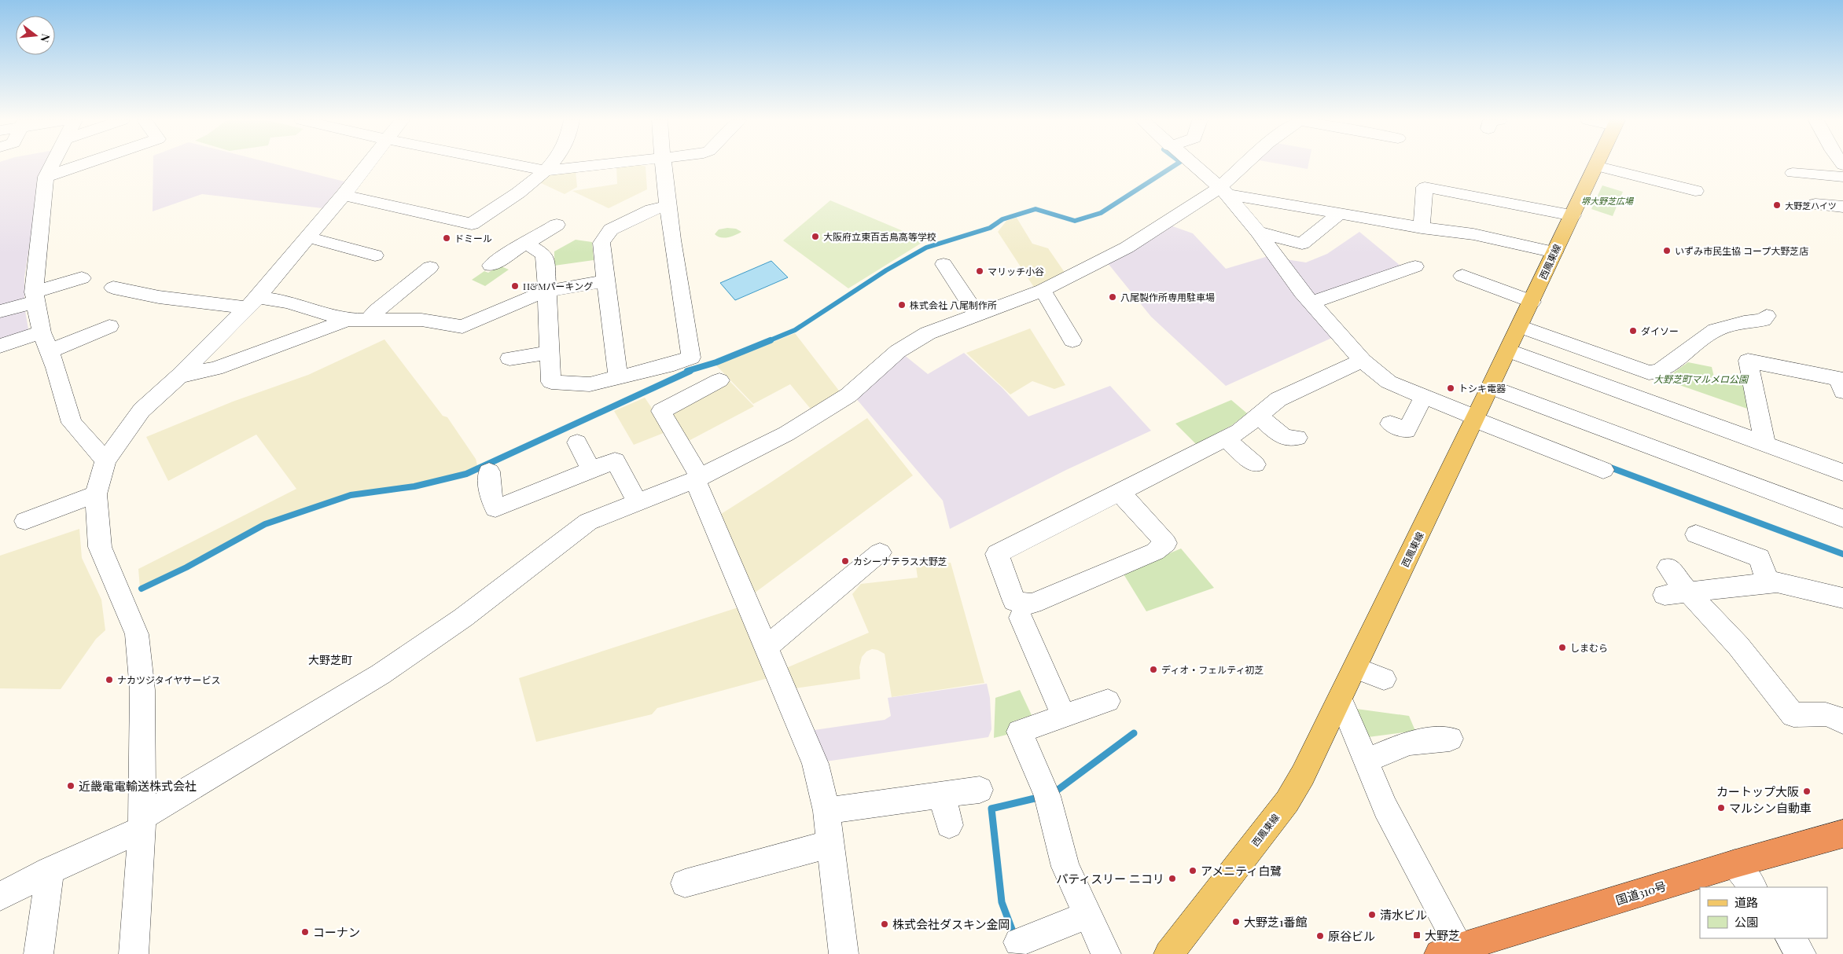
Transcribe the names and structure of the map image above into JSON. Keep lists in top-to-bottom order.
{
  "streets": {
    "highway": ["国道310号"],
    "main road": ["西鳳東線"]
  },
  "districts": ["大野芝町"],
  "parks": ["堺大野芝広場", "大野芝町マルメロ公園"],
  "places": {
    "other": [
      "大野芝ハイツ",
      "大阪府立東百舌鳥高等学校",
      "ドミール",
      "いずみ市民生協 コープ大野芝店",
      "マリッチ小谷",
      "H&Mパーキング",
      "八尾製作所専用駐車場",
      "株式会社 八尾制作所",
      "ダイソー",
      "トシキ電器",
      "カシーナテラス大野芝",
      "しまむら",
      "ディオ・フェルティ初芝",
      "ナカツジタイヤサービス",
      "近畿電電輸送株式会社",
      "カートップ大阪",
      "マルシン自動車",
      "アメニティ白鷺",
      "パティスリー ニコリ",
      "清水ビル",
      "大野芝1番館",
      "株式会社ダスキン金岡",
      "コーナン",
      "原谷ビル"
    ],
    "transit": ["大野芝"]
  },
  "legend": ["道路", "公園"],
  "north": "right"
}
